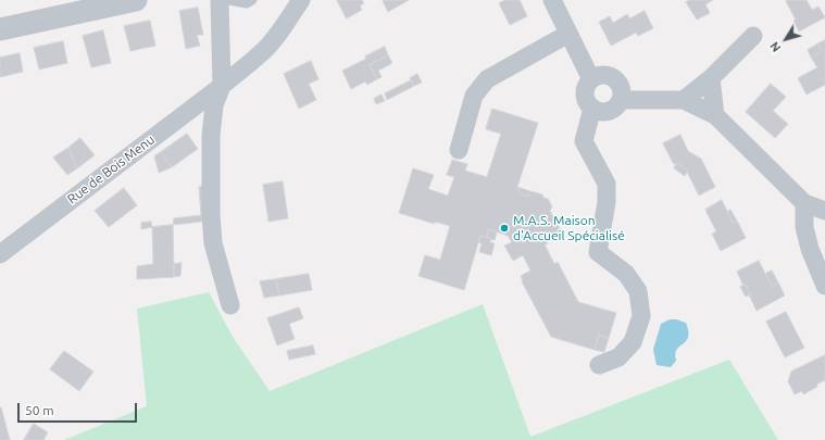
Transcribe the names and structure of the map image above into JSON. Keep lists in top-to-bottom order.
{
  "streets": {
    "street": ["Rue de Bois Menu"]
  },
  "places": ["M.A.S. Maison d'Accueil Spécialisé"],
  "scale_bar": "50 m",
  "north": "bottom left"
}
